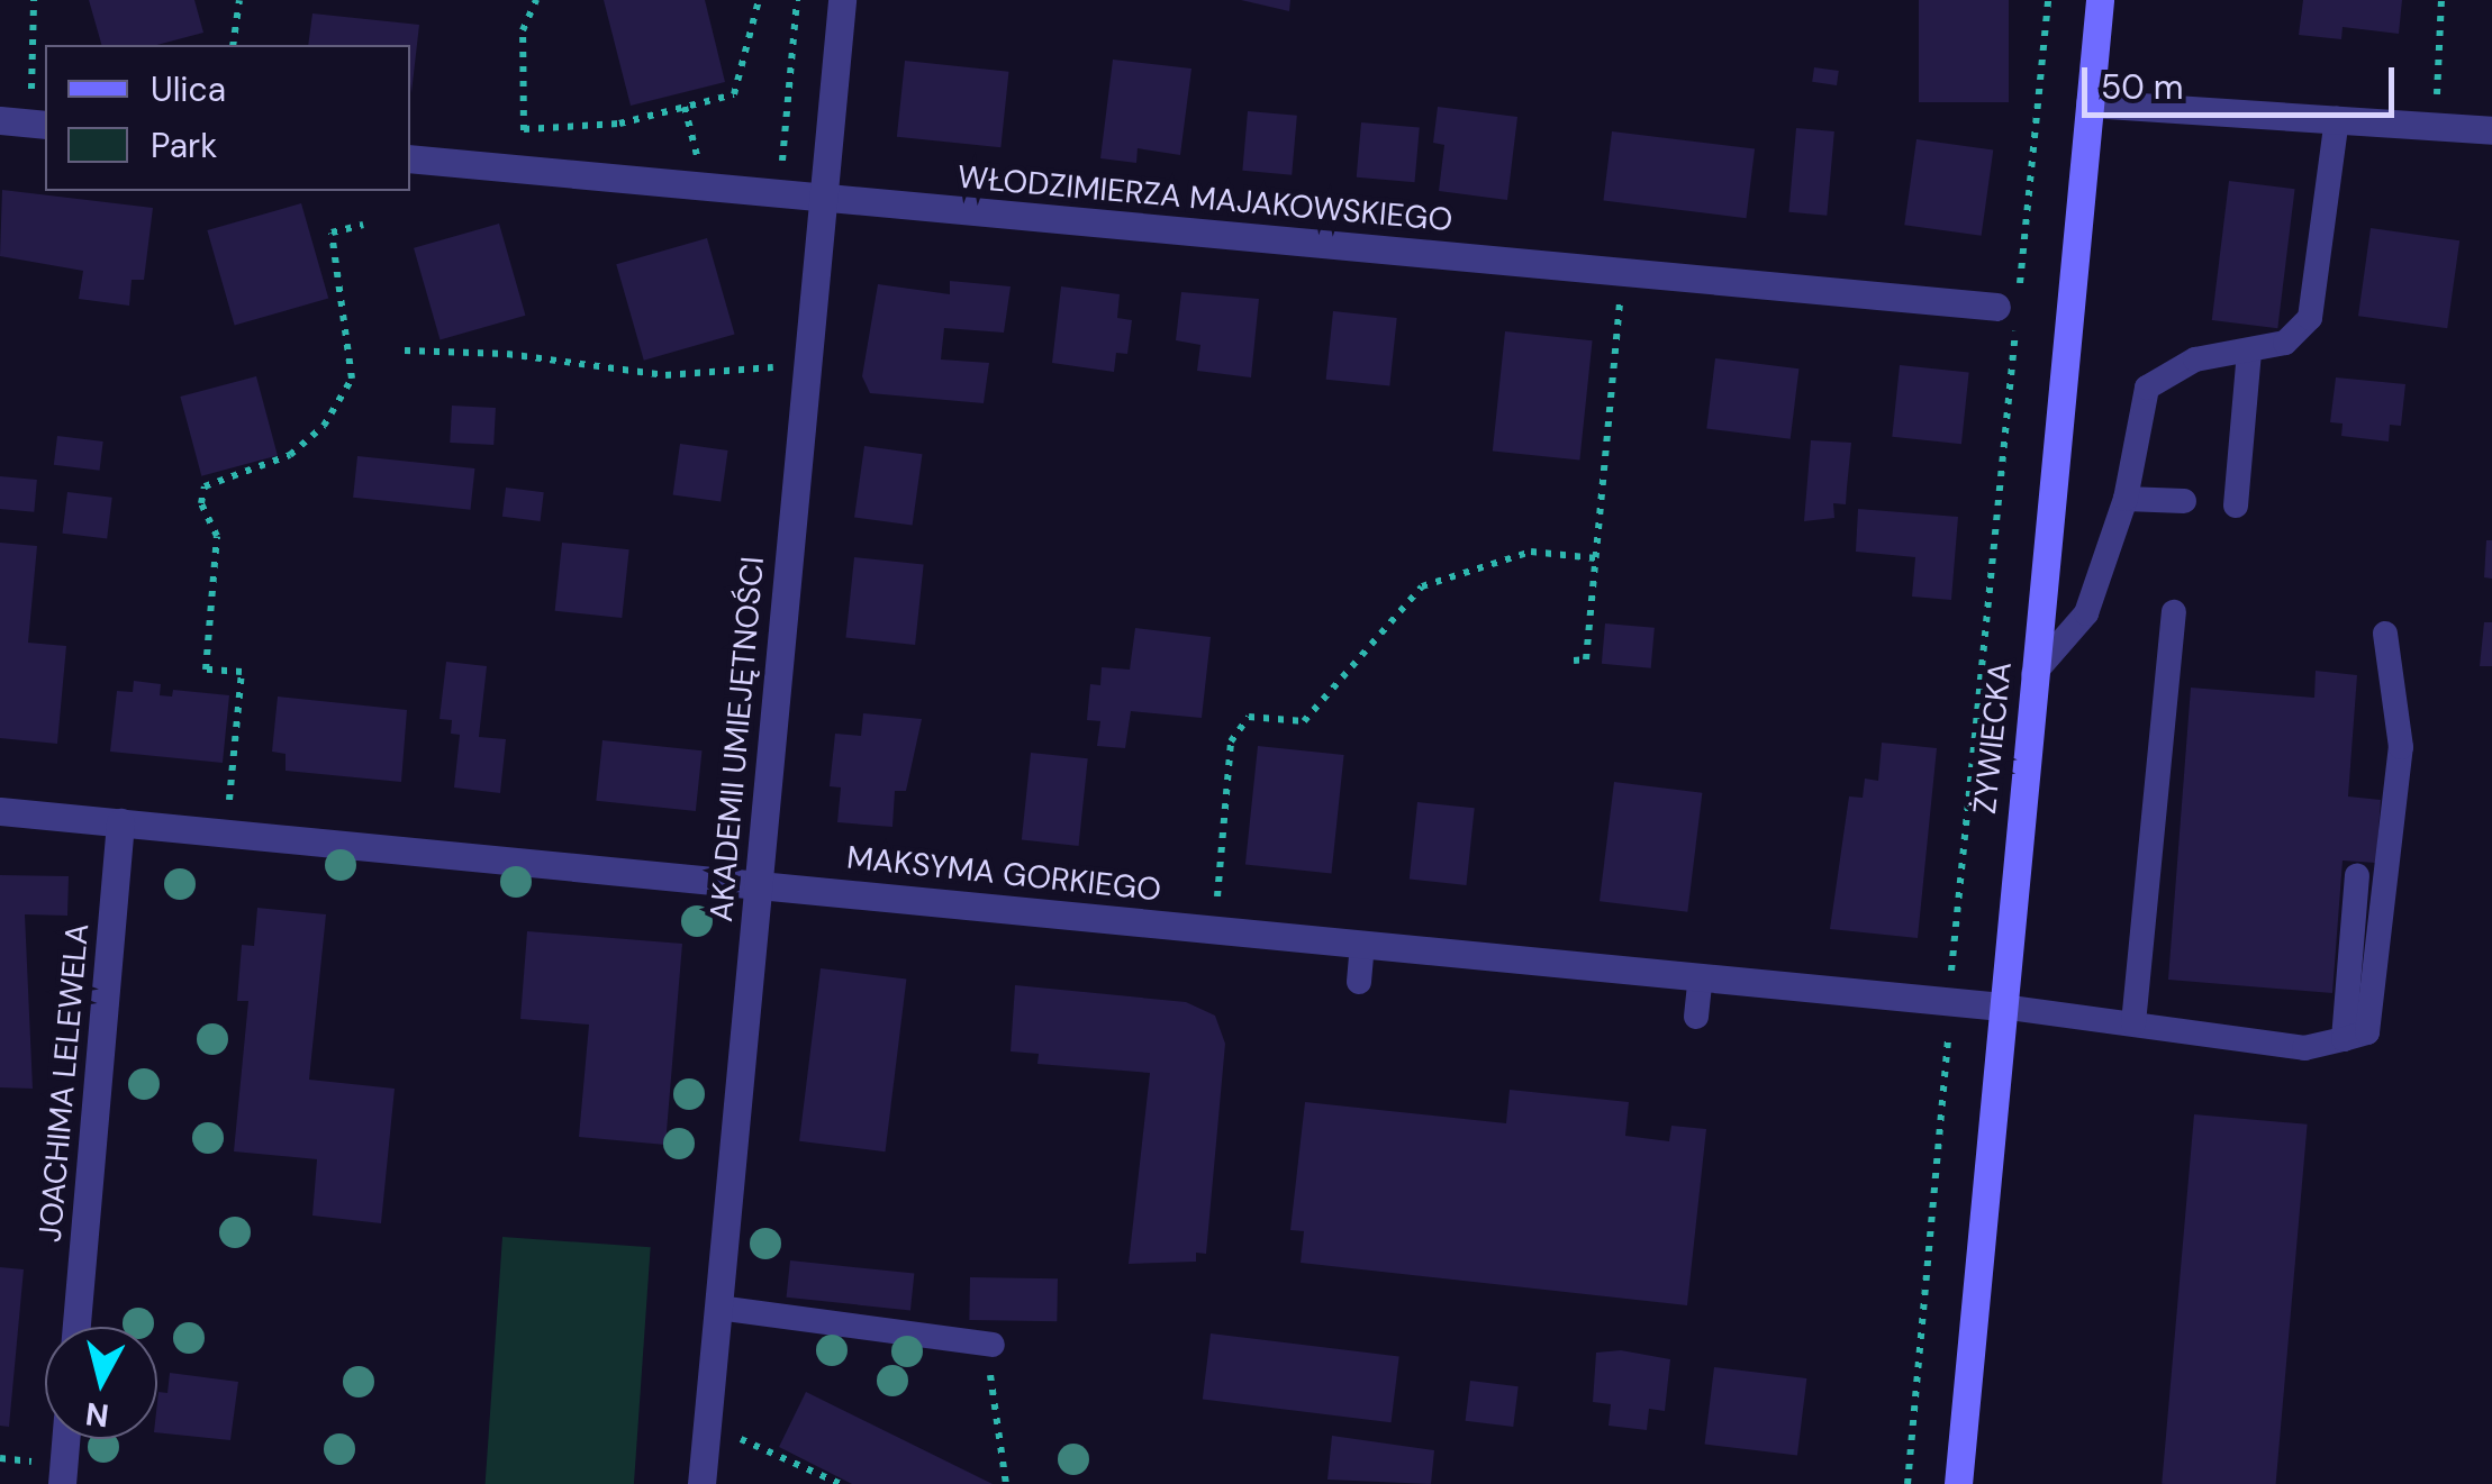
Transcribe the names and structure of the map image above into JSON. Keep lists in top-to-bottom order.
{
  "streets": {
    "main road": ["ŻYWIECKA"],
    "street": [
      "WŁODZIMIERZA MAJAKOWSKIEGO",
      "AKADEMII UMIEJĘTNOŚCI",
      "MAKSYMA GORKIEGO",
      "JOACHIMA LELEWELA"
    ]
  },
  "crossings": [
    ["WŁODZIMIERZA MAJAKOWSKIEGO", "AKADEMII UMIEJĘTNOŚCI"],
    ["ŻYWIECKA", "MAKSYMA GORKIEGO"],
    ["AKADEMII UMIEJĘTNOŚCI", "MAKSYMA GORKIEGO"],
    ["MAKSYMA GORKIEGO", "JOACHIMA LELEWELA"]
  ],
  "legend": ["Ulica", "Park"],
  "scale_bar": "50 m",
  "north": "bottom"
}
